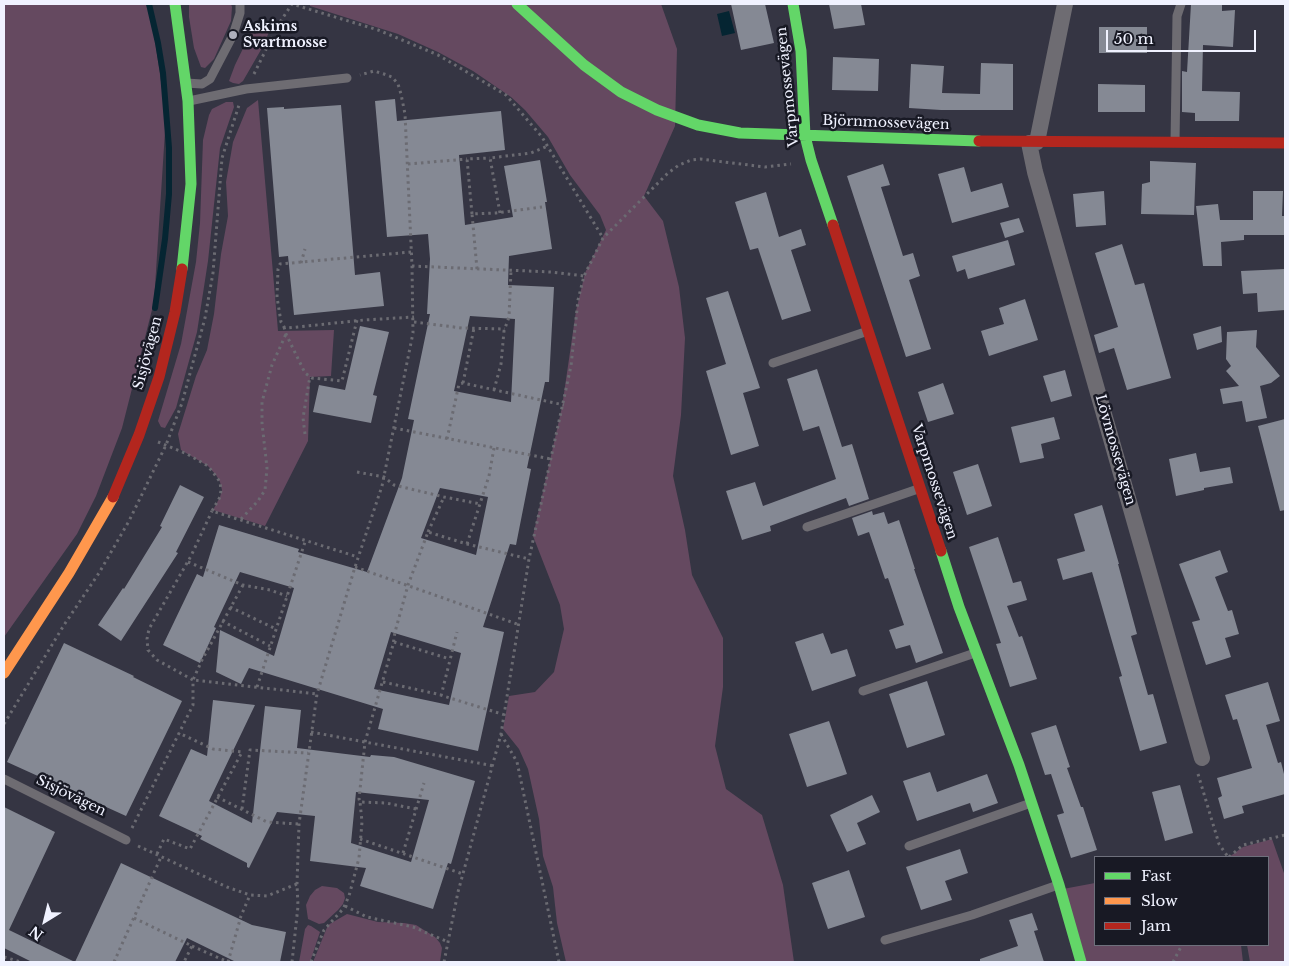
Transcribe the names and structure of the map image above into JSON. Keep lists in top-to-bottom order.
{
  "streets": {
    "street": [
      "Varpmossevägen",
      "Björnmossevägen",
      "Sisjövägen",
      "Lövmossevägen"
    ]
  },
  "crossings": [
    ["Varpmossevägen", "Björnmossevägen"],
    ["Björnmossevägen", "Lövmossevägen"]
  ],
  "places": ["Askims Svartmosse"],
  "legend": ["Fast", "Slow", "Jam"],
  "scale_bar": "50 m",
  "north": "bottom left"
}
